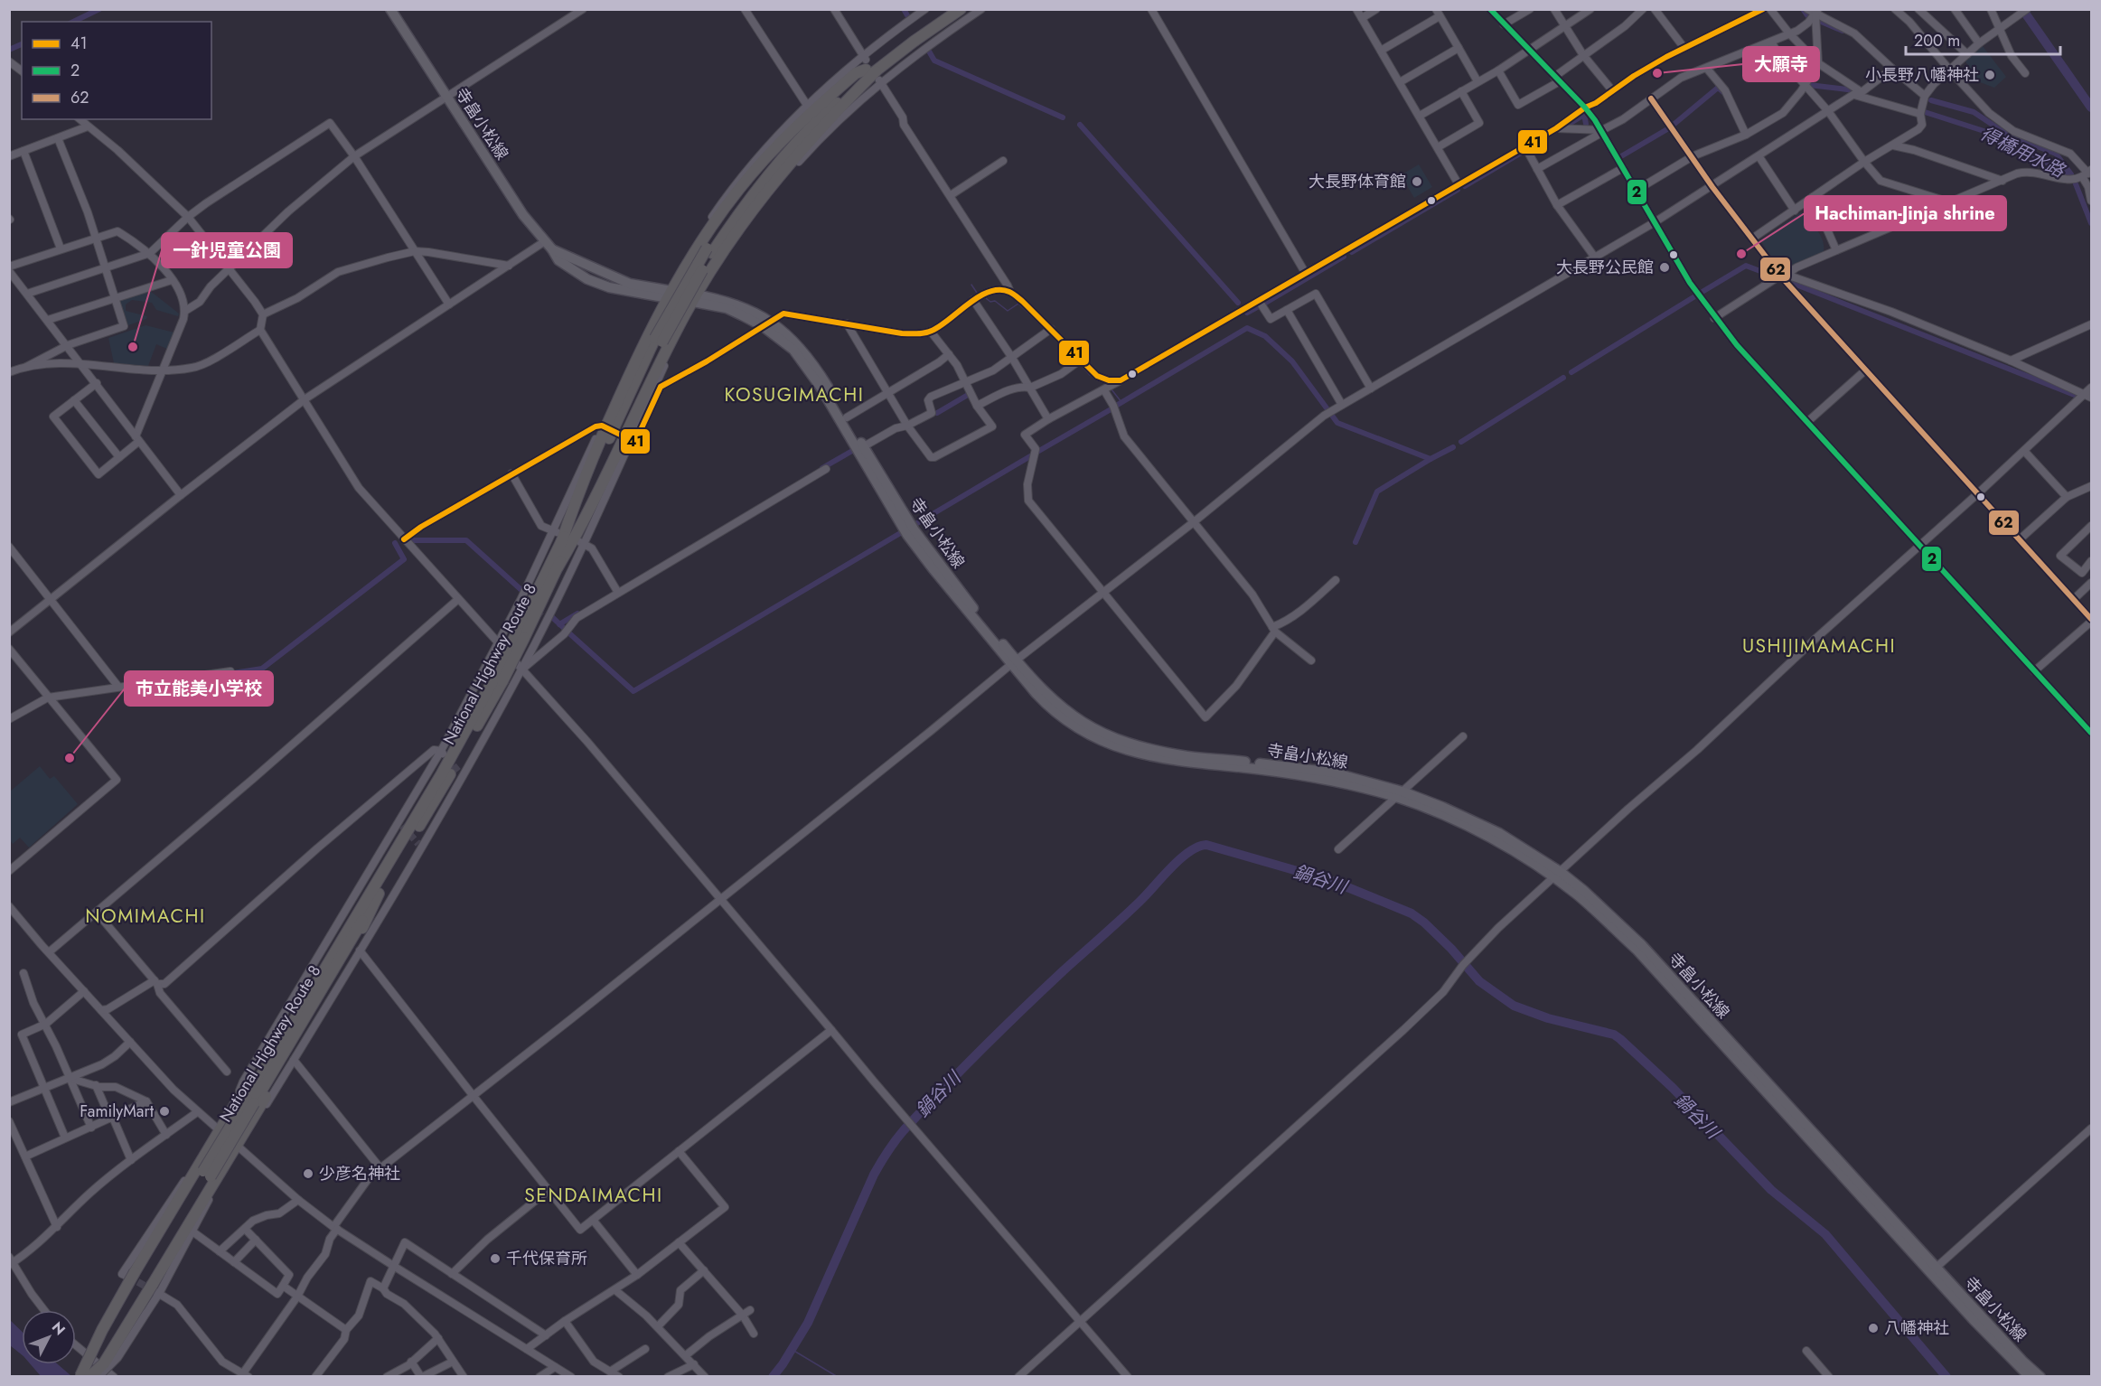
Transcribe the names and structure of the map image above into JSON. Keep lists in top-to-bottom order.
{
  "streets": {
    "highway": ["National Highway Route 8"],
    "main road": ["寺畠小松線"]
  },
  "districts": [
    "KOSUGIMACHI",
    "USHIJIMAMACHI",
    "NOMIMACHI",
    "SENDAIMACHI"
  ],
  "water": ["得橋用水路", "鍋谷川"],
  "places": [
    "大願寺",
    "小長野八幡神社",
    "大長野体育館",
    "Hachiman-Jinja shrine",
    "大長野公民館",
    "一針児童公園",
    "市立能美小学校",
    "FamilyMart",
    "少彦名神社",
    "千代保育所",
    "八幡神社"
  ],
  "lines": ["transit line 41", "transit line 2", "transit line 62"],
  "legend": ["41", "2", "62"],
  "scale_bar": "200 m",
  "north": "top right"
}
